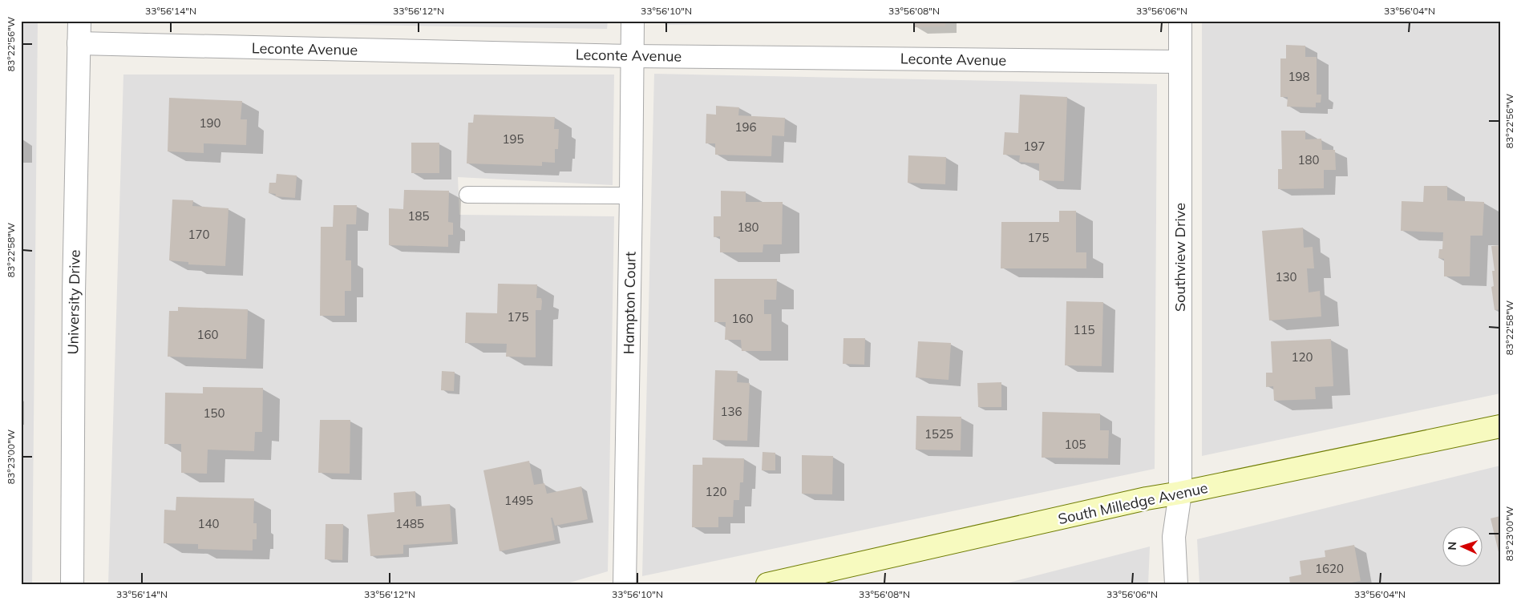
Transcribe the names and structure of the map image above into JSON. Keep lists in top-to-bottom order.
{
  "streets": {
    "main road": ["South Milledge Avenue"],
    "street": [
      "Leconte Avenue",
      "Southview Drive",
      "University Drive",
      "Hampton Court"
    ]
  },
  "crossings": [
    ["Leconte Avenue", "Southview Drive"],
    ["Leconte Avenue", "University Drive"],
    ["Leconte Avenue", "Hampton Court"],
    ["Southview Drive", "South Milledge Avenue"]
  ],
  "house_numbers": [
    "198",
    "190",
    "196",
    "195",
    "197",
    "180",
    "185",
    "180",
    "170",
    "175",
    "130",
    "175",
    "160",
    "115",
    "160",
    "120",
    "136",
    "150",
    "1525",
    "105",
    "120",
    "1495",
    "140",
    "1485",
    "1620"
  ],
  "north": "left",
  "coordinates": [
    "33°56'14\"N",
    "33°56'12\"N",
    "33°56'10\"N",
    "33°56'08\"N",
    "33°56'06\"N",
    "33°56'04\"N",
    "83°22'56\"W",
    "83°22'58\"W",
    "83°23'00\"W"
  ]
}
